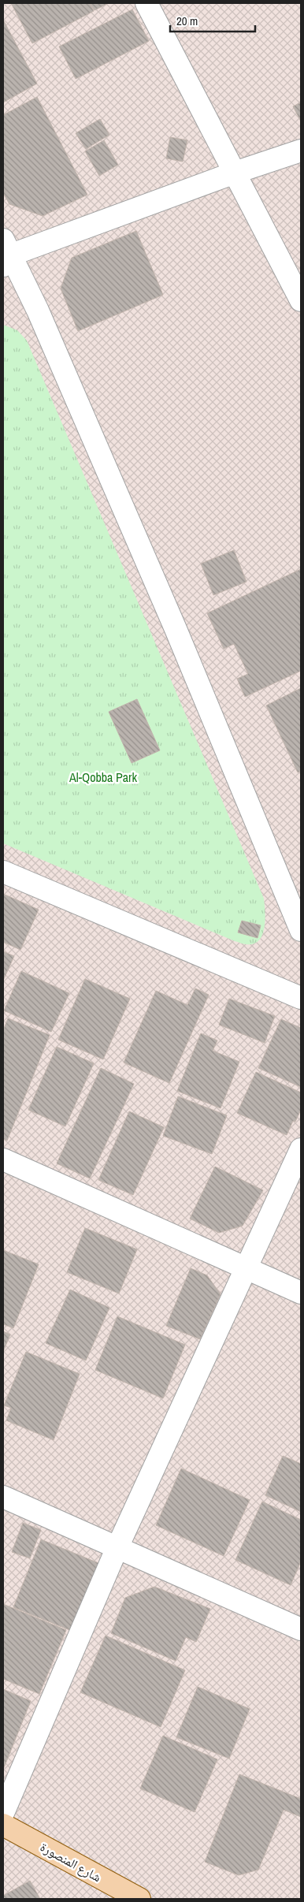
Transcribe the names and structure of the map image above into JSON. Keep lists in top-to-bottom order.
{
  "streets": {
    "main road": ["شارع المنصورة"]
  },
  "parks": ["Al-Qobba Park"],
  "scale_bar": "20 m"
}
